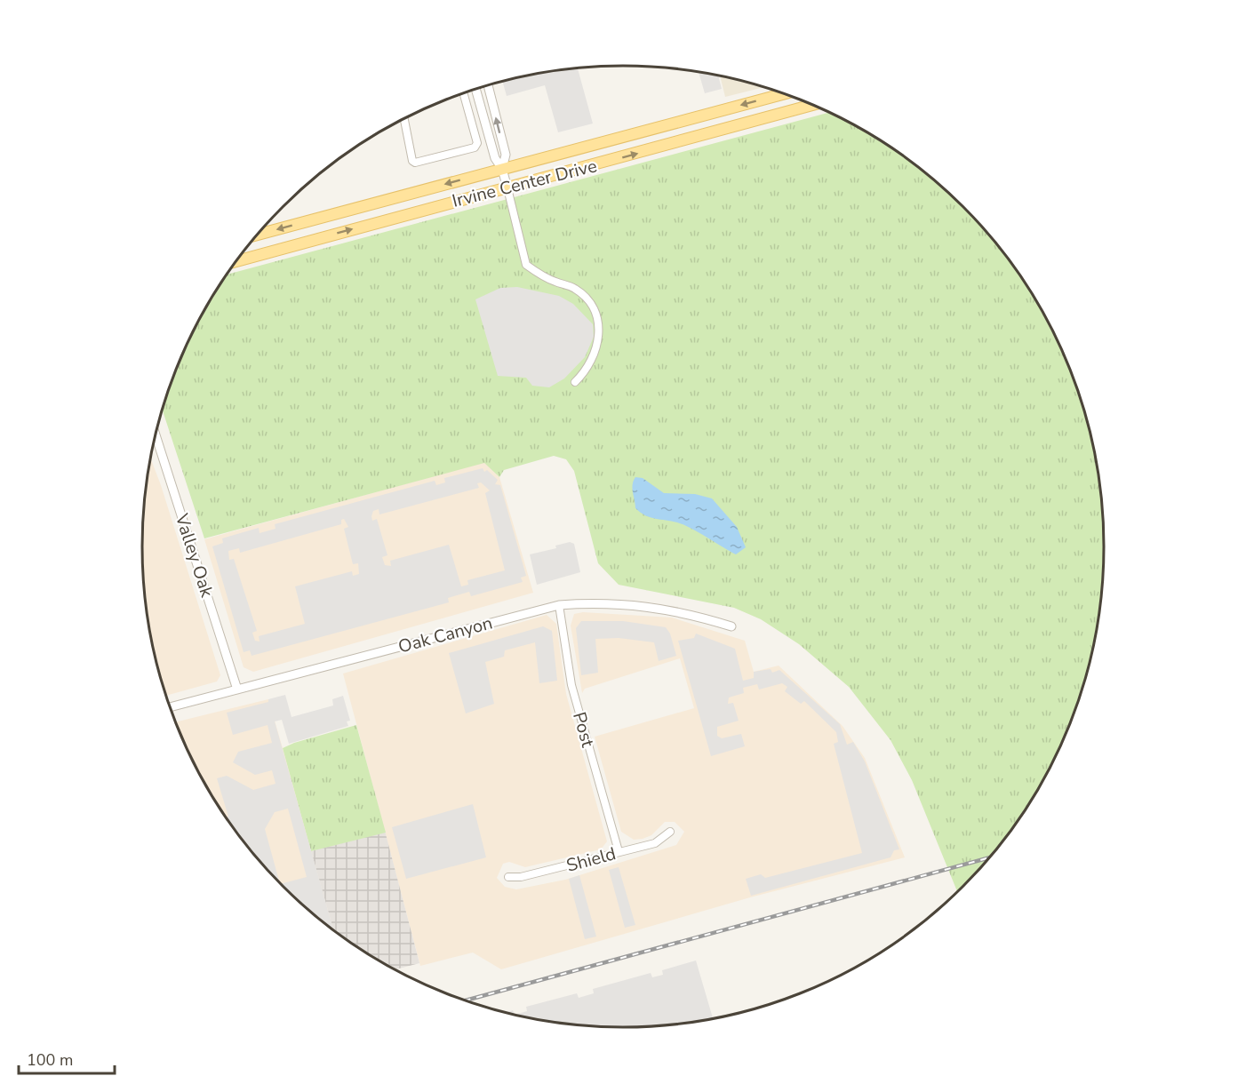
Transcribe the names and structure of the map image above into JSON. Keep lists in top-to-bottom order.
{
  "streets": {
    "main road": ["Irvine Center Drive"],
    "street": [
      "Valley Oak",
      "Oak Canyon",
      "Post",
      "Shield"
    ]
  },
  "crossings": [
    ["Valley Oak", "Oak Canyon"],
    ["Oak Canyon", "Post"],
    ["Post", "Shield"]
  ],
  "scale_bar": "100 m"
}
